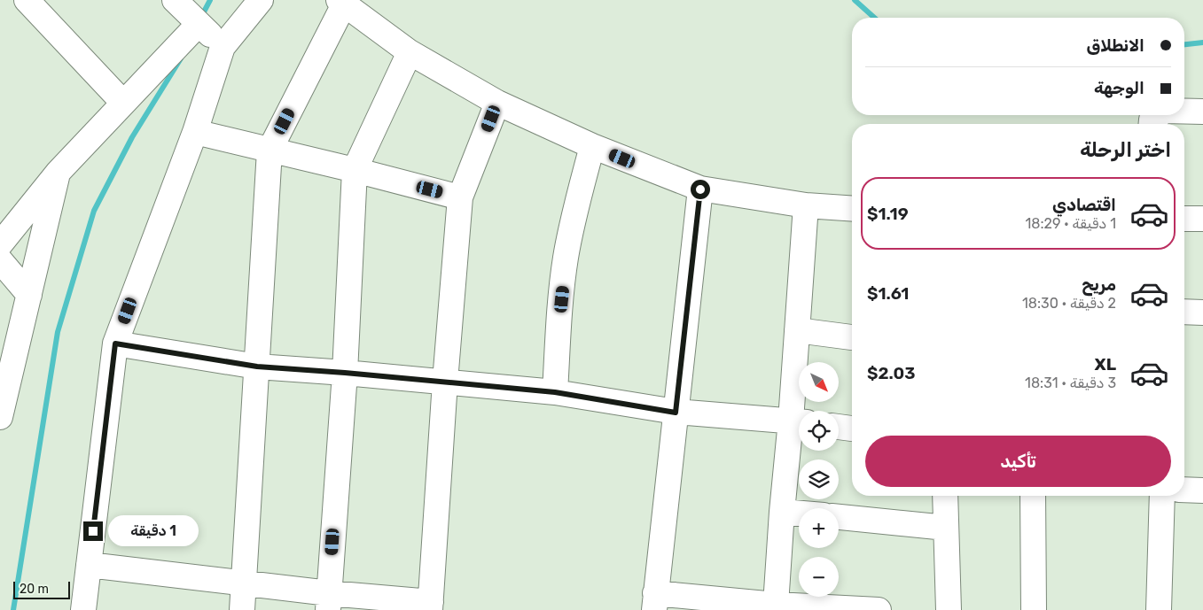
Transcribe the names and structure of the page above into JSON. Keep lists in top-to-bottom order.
{
  "scale_bar": "20 m",
  "north": "bottom right",
  "page": {
    "banner": ["الانطلاق", "الوجهة"],
    "heading": "اختر الرحلة",
    "list": [
      {
        "name": "اقتصادي",
        "note": "1 دقيقة · 18:29",
        "value": "$1.19"
      },
      {
        "name": "مريح",
        "note": "2 دقيقة · 18:30",
        "value": "$1.61"
      },
      {
        "name": "XL",
        "note": "3 دقيقة · 18:31",
        "value": "$2.03"
      }
    ],
    "map_buttons": ["+", "−"],
    "buttons": "تأكيد",
    "bubble": "1 دقيقة",
    "scale": "20 m"
  }
}
